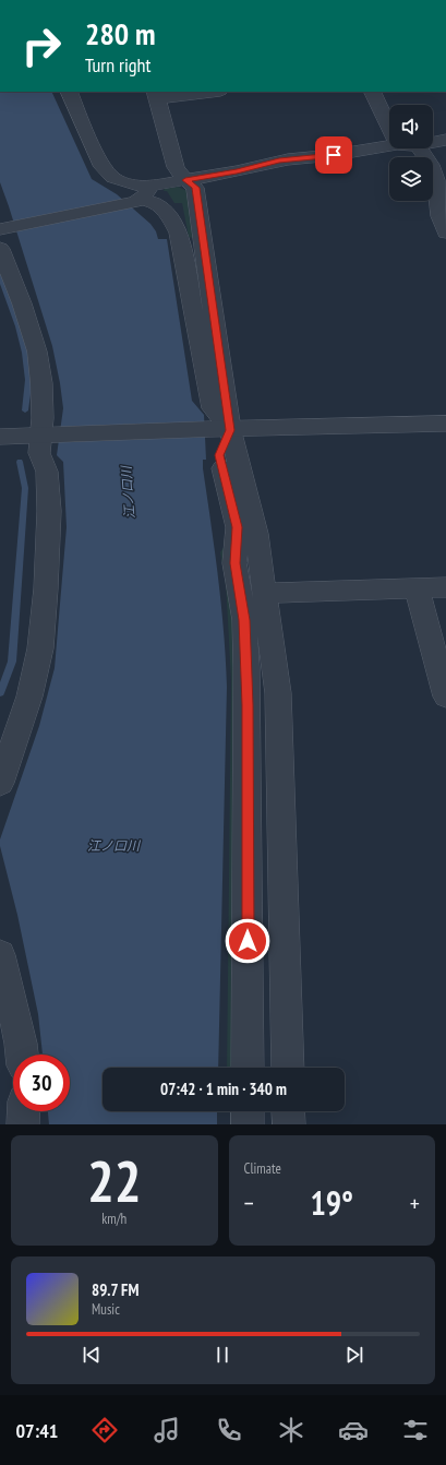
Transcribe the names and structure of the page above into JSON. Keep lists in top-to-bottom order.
{
  "water": ["江ノ口川"],
  "page": {
    "turn": ["280 m", "Turn right"],
    "limit": "30",
    "trip": "07:42 · 1 min · 340 m",
    "tile": [
      ["22", "km/h"],
      "Climate"
    ],
    "heat": ["−", "19°", "+"],
    "song": ["89.7 FM", "Music"],
    "tabs": "07:41"
  }
}
